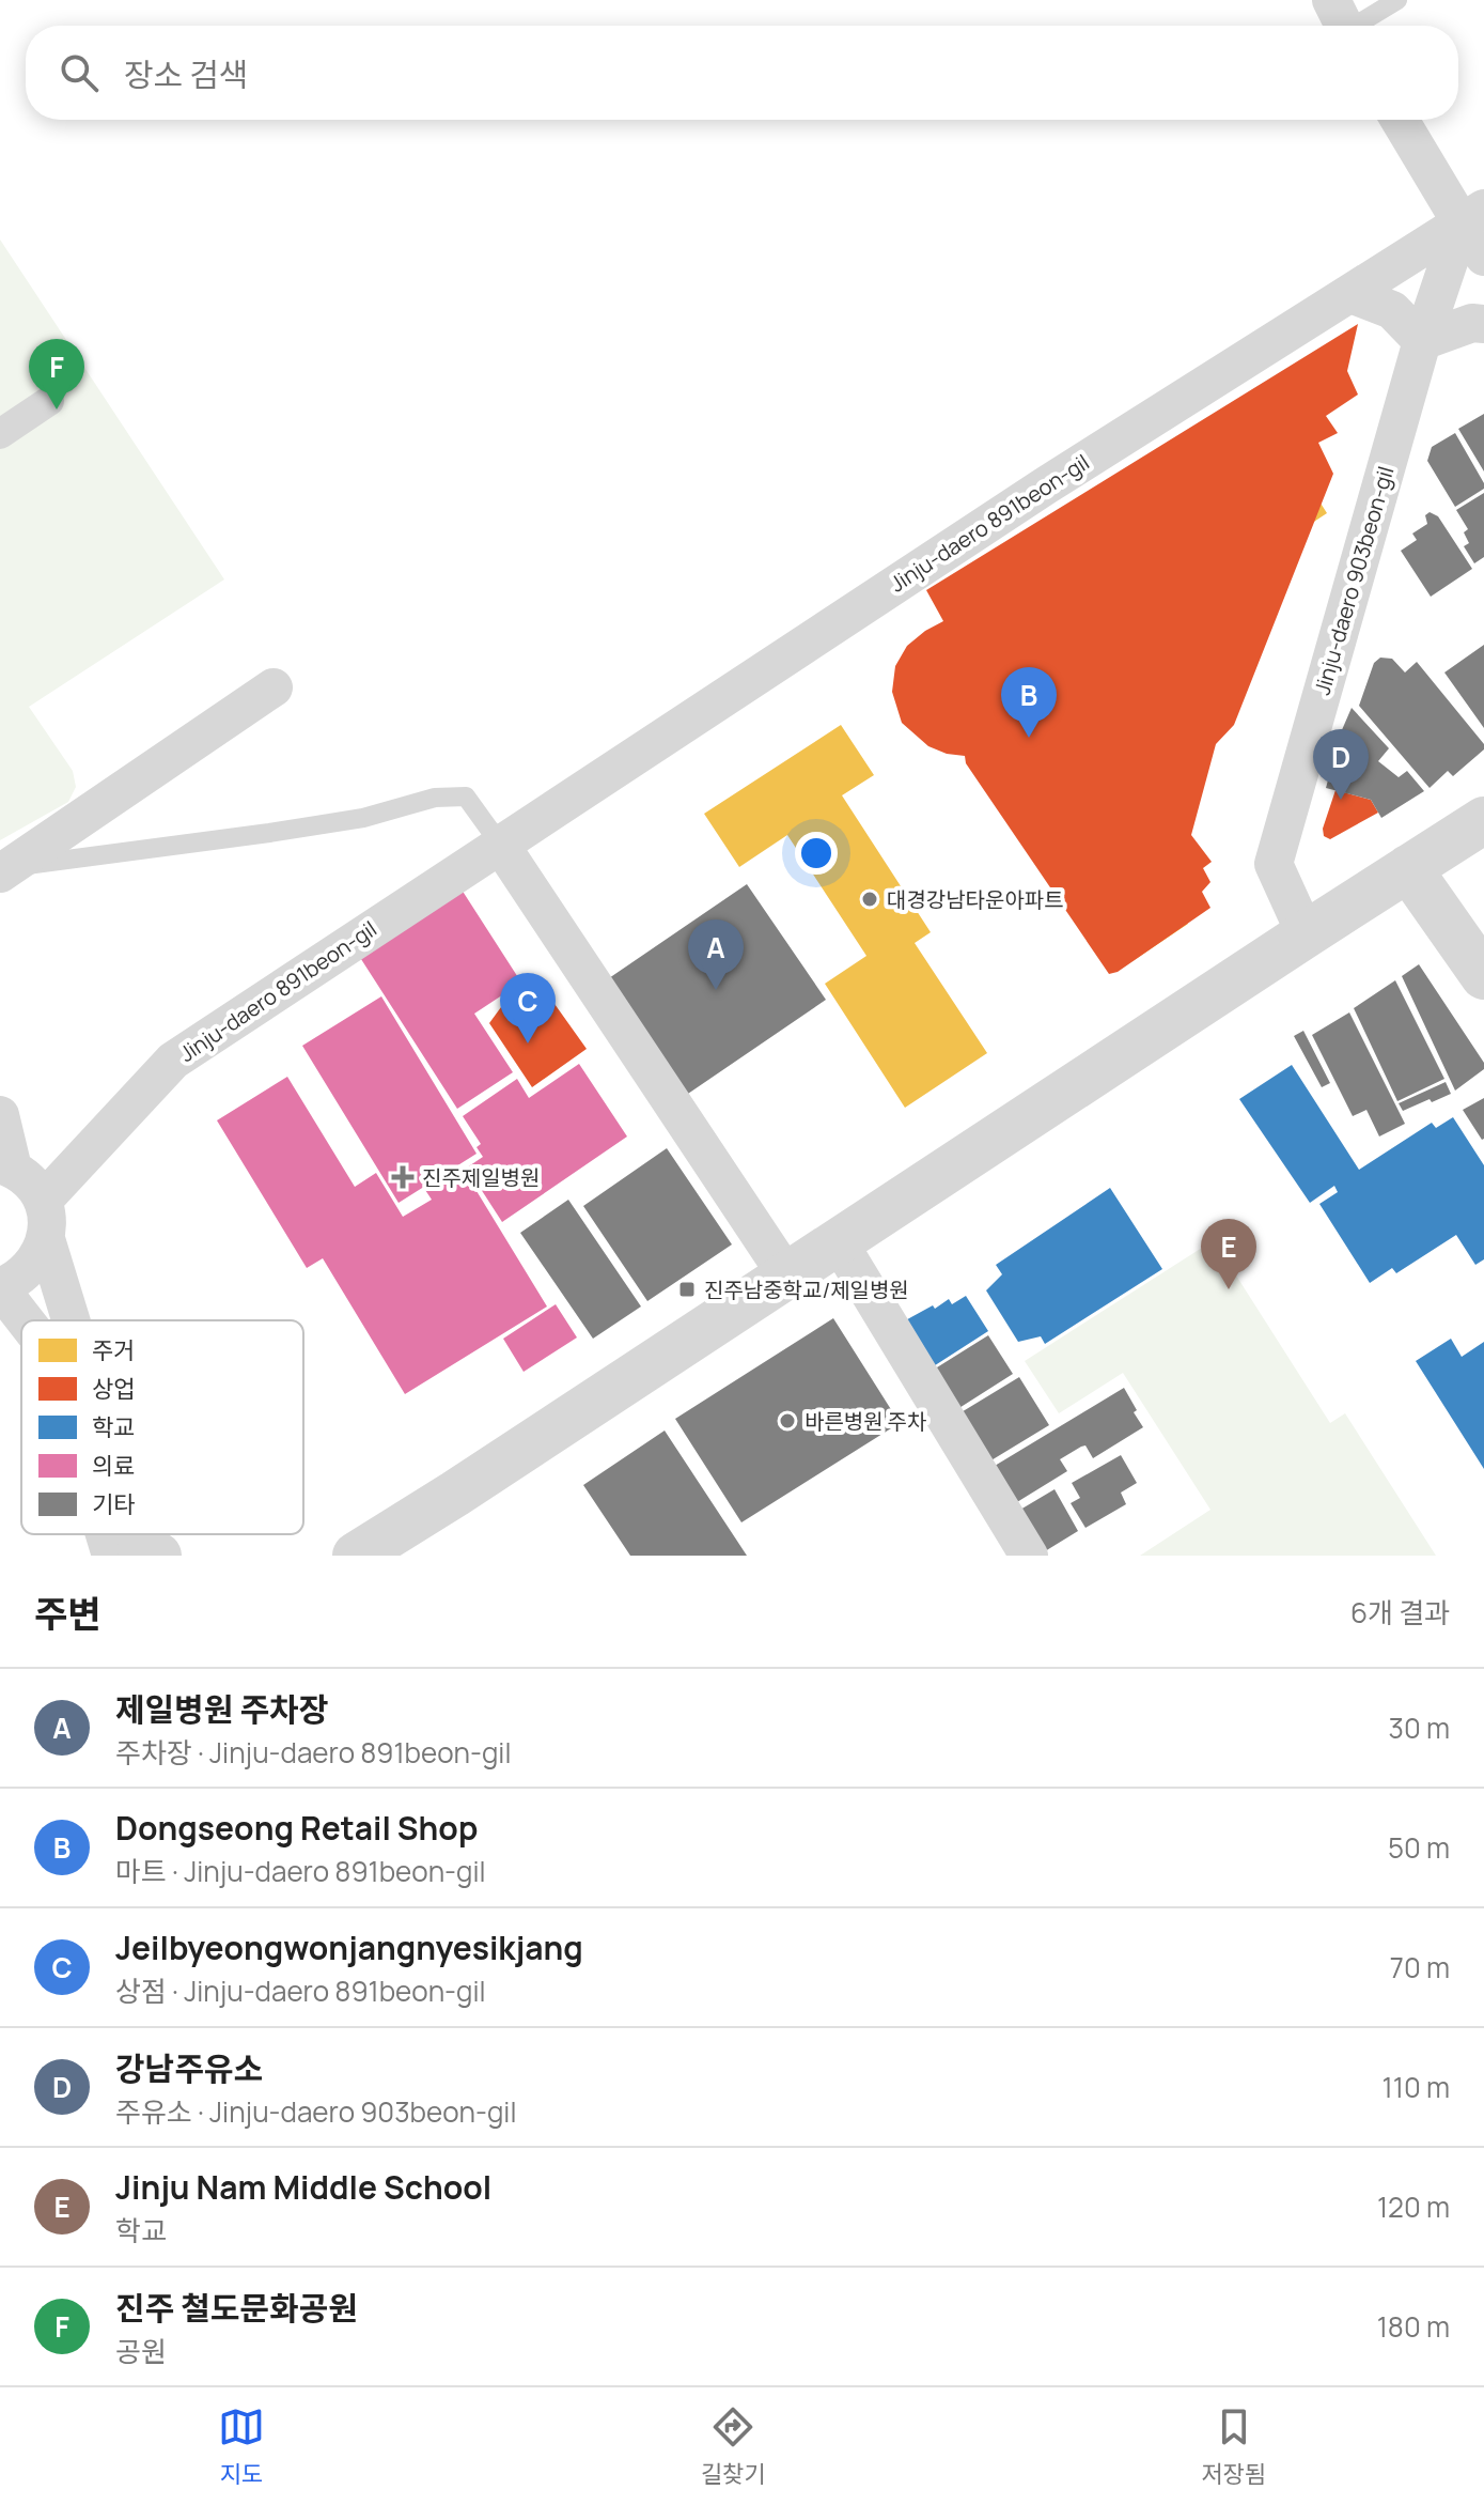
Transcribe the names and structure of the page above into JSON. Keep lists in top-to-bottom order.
{
  "streets": {
    "street": ["Jinju-daero 891beon-gil", "Jinju-daero 903beon-gil"]
  },
  "crossings": [
    ["Jinju-daero 891beon-gil", "Jinju-daero 903beon-gil"]
  ],
  "places": {
    "other": ["대경강남타운아파트", "바른병원 주차"],
    "health": ["진주제일병원"],
    "transit": ["진주남중학교/제일병원"]
  },
  "legend": [
    "주거",
    "상업",
    "학교",
    "의료",
    "기타"
  ],
  "page": {
    "search": "장소 검색",
    "pins": [
      "F",
      "B",
      "D",
      "A",
      "C",
      "E"
    ],
    "heading": ["주변", "6개 결과"],
    "list": [
      {
        "mark": "A",
        "name": "제일병원 주차장",
        "note": "주차장 · Jinju-daero 891beon-gil",
        "value": "30 m"
      },
      {
        "mark": "B",
        "name": "Dongseong Retail Shop",
        "note": "마트 · Jinju-daero 891beon-gil",
        "value": "50 m"
      },
      {
        "mark": "C",
        "name": "Jeilbyeongwonjangnyesikjang",
        "note": "상점 · Jinju-daero 891beon-gil",
        "value": "70 m"
      },
      {
        "mark": "D",
        "name": "강남주유소",
        "note": "주유소 · Jinju-daero 903beon-gil",
        "value": "110 m"
      },
      {
        "mark": "E",
        "name": "Jinju Nam Middle School",
        "note": "학교",
        "value": "120 m"
      },
      {
        "mark": "F",
        "name": "진주 철도문화공원",
        "note": "공원",
        "value": "180 m"
      }
    ],
    "nav": ["지도", "길찾기", "저장됨"]
  }
}
